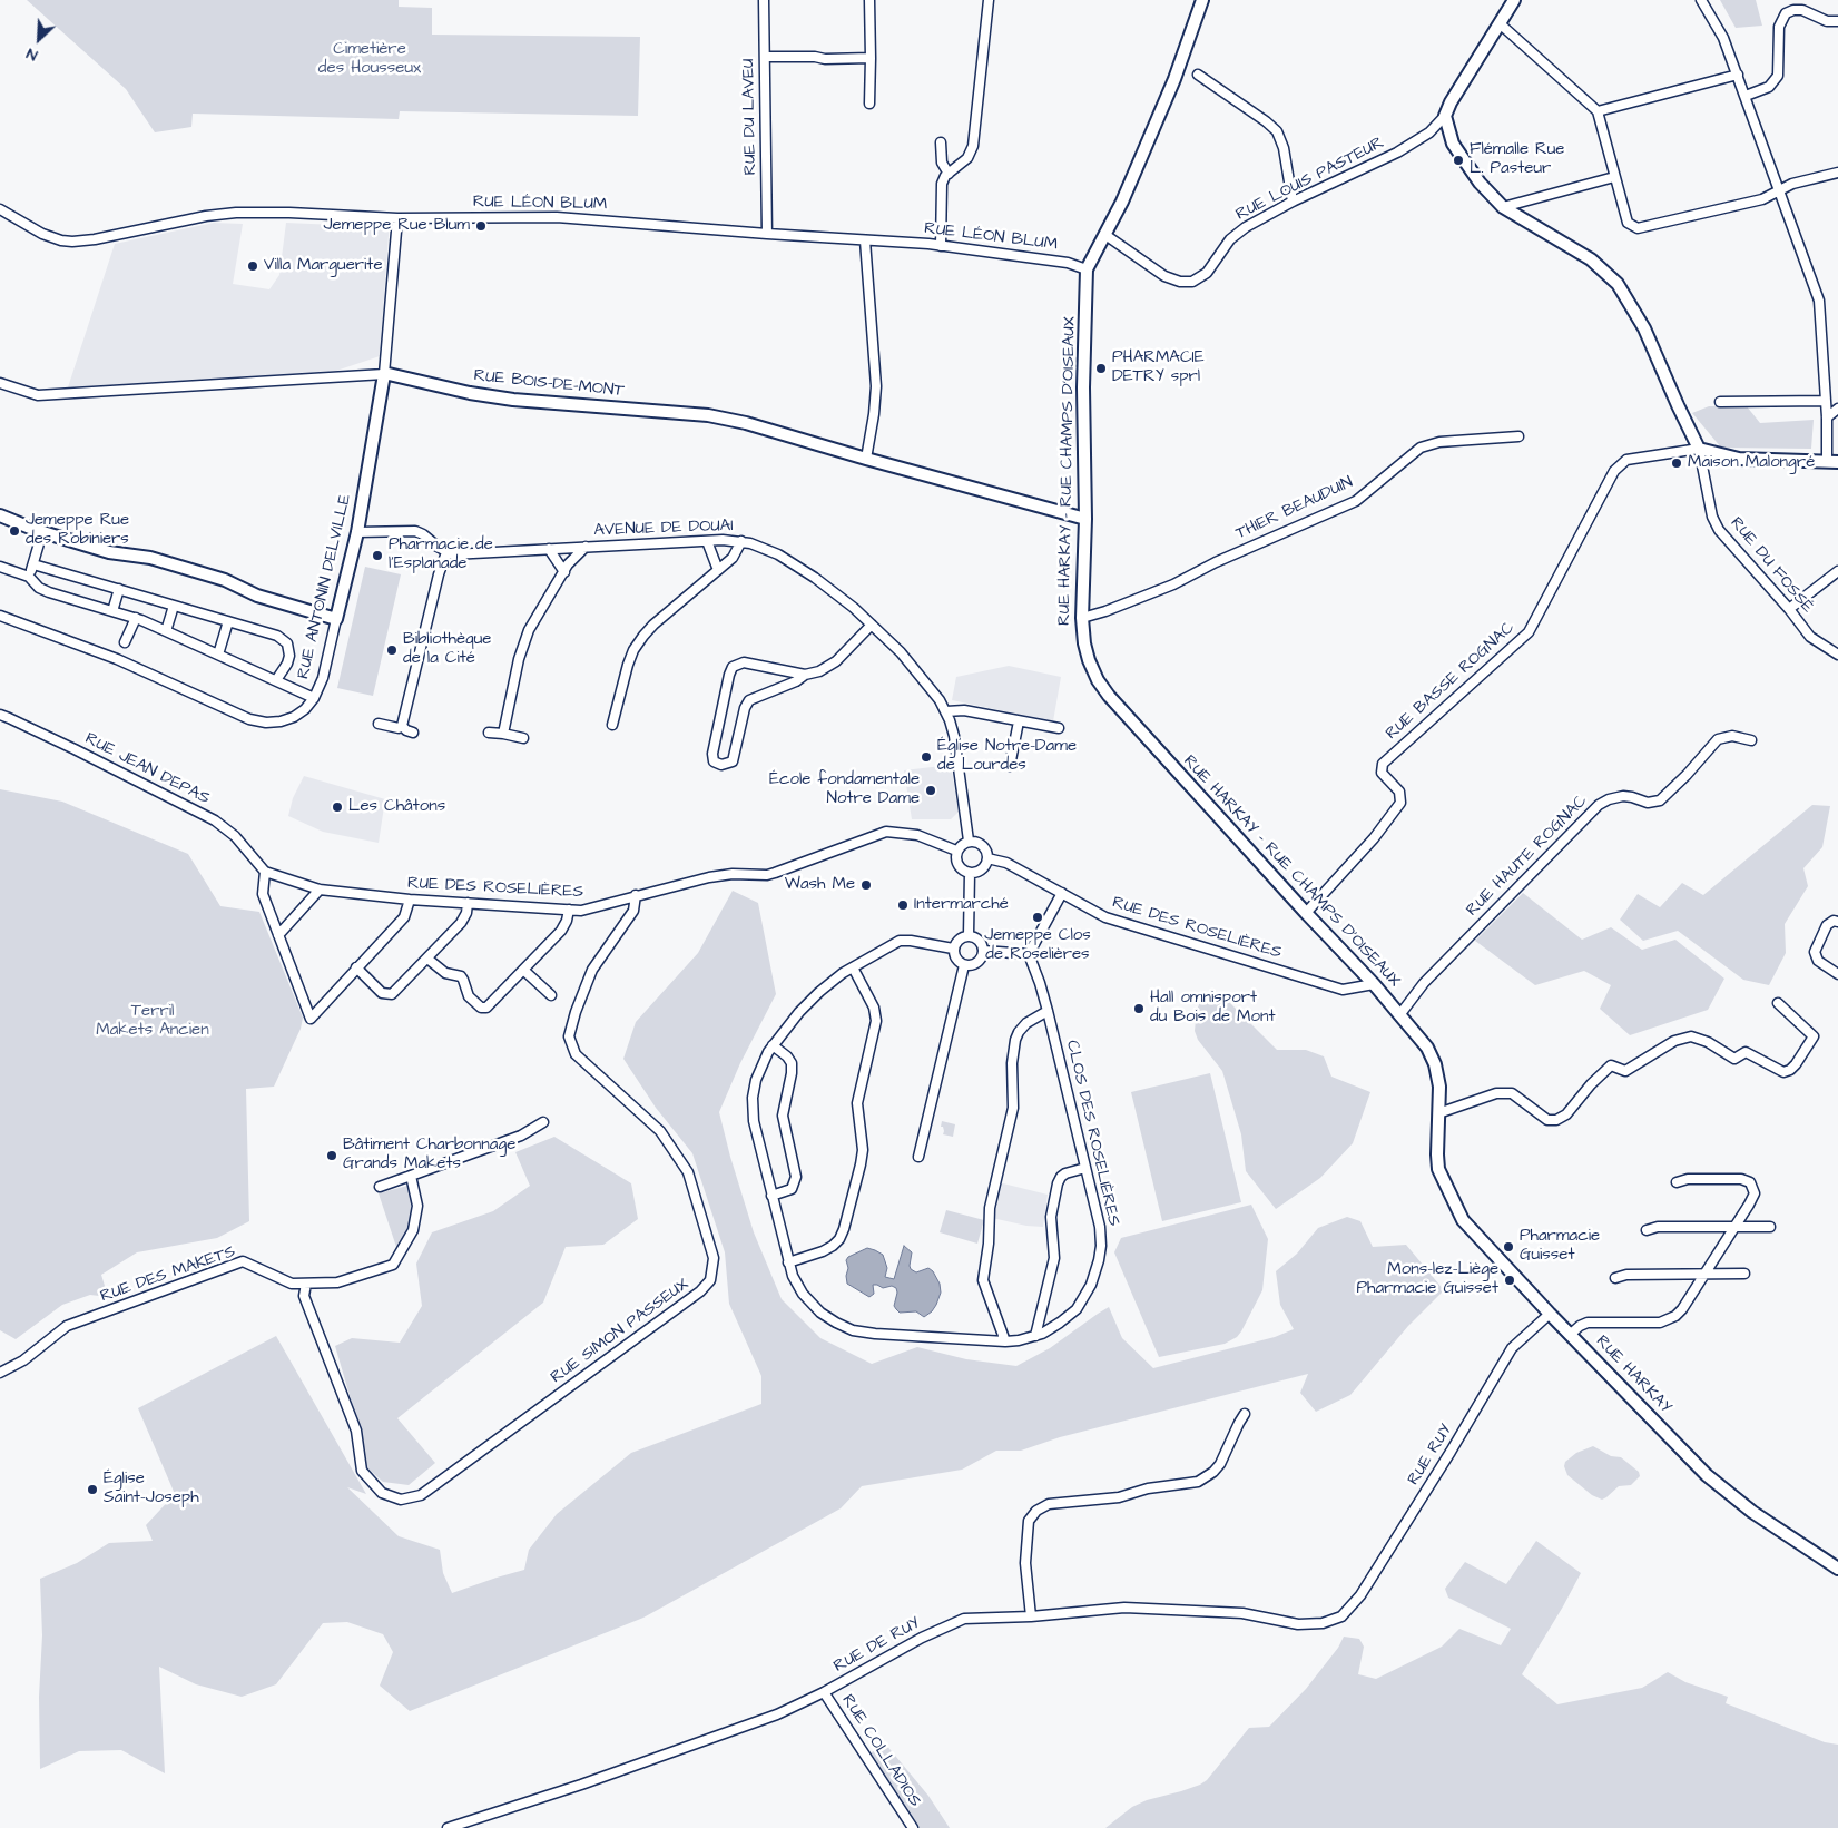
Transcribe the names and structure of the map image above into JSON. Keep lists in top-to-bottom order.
{
  "streets": {
    "street": [
      "RUE DU LAVEU",
      "RUE LOUIS PASTEUR",
      "RUE LÉON BLUM",
      "RUE BOIS-DE-MONT",
      "RUE HARKAY - RUE CHAMPS D'OISEAUX",
      "THIER BEAUDUIN",
      "AVENUE DE DOUAI",
      "RUE DU FOSSÉ",
      "RUE ANTONIN DELVILLE",
      "RUE BASSE ROGNAC",
      "RUE JEAN DEPAS",
      "RUE HAUTE ROGNAC",
      "RUE DES ROSELIÈRES",
      "CLOS DES ROSELIÈRES",
      "RUE DES MAKETS",
      "RUE SIMON PASSEUX",
      "RUE HARKAY",
      "RUE RUY",
      "RUE DE RUY",
      "RUE COLLADIOS"
    ]
  },
  "crossings": [
    ["RUE DU LAVEU", "RUE LÉON BLUM"],
    ["RUE LOUIS PASTEUR", "RUE HARKAY - RUE CHAMPS D'OISEAUX"],
    ["RUE LÉON BLUM", "RUE HARKAY - RUE CHAMPS D'OISEAUX"],
    ["RUE BOIS-DE-MONT", "RUE HARKAY - RUE CHAMPS D'OISEAUX"],
    ["RUE BOIS-DE-MONT", "RUE ANTONIN DELVILLE"],
    ["RUE HARKAY - RUE CHAMPS D'OISEAUX", "THIER BEAUDUIN"],
    ["RUE HARKAY - RUE CHAMPS D'OISEAUX", "RUE BASSE ROGNAC"],
    ["RUE HARKAY - RUE CHAMPS D'OISEAUX", "RUE HAUTE ROGNAC"],
    ["RUE HARKAY - RUE CHAMPS D'OISEAUX", "RUE DES ROSELIÈRES"],
    ["RUE HARKAY - RUE CHAMPS D'OISEAUX", "RUE HARKAY"],
    ["AVENUE DE DOUAI", "RUE DES ROSELIÈRES"],
    ["RUE DU FOSSÉ", "RUE BASSE ROGNAC"],
    ["RUE JEAN DEPAS", "RUE DES ROSELIÈRES"],
    ["RUE DES ROSELIÈRES", "RUE SIMON PASSEUX"],
    ["RUE DES MAKETS", "RUE SIMON PASSEUX"],
    ["RUE HARKAY", "RUE RUY"],
    ["RUE RUY", "RUE DE RUY"],
    ["RUE DE RUY", "RUE COLLADIOS"]
  ],
  "parks": ["Cimetière des Housseux", "Terril Makets Ancien"],
  "places": [
    "Flémalle Rue L. Pasteur",
    "Jemeppe Rue Blum",
    "Villa Marguerite",
    "PHARMACIE DETRY sprl",
    "Maison Malongré",
    "Jemeppe Rue des Robiniers",
    "Pharmacie de l'Esplanade",
    "Bibliothèque de la Cité",
    "Église Notre-Dame de Lourdes",
    "École fondamentale Notre Dame",
    "Les Châtons",
    "Wash Me",
    "Intermarché",
    "Jemeppe Clos de Roselières",
    "Hall omnisport du Bois de Mont",
    "Bâtiment Charbonnage Grands Makets",
    "Pharmacie Guisset",
    "Mons-lez-Liège Pharmacie Guisset",
    "Église Saint-Joseph"
  ],
  "north": "bottom left"
}
